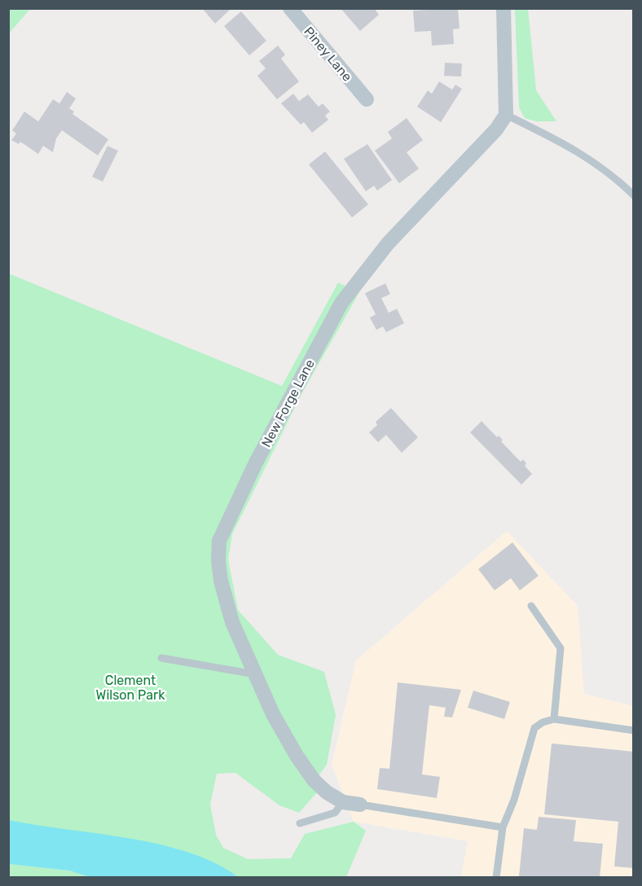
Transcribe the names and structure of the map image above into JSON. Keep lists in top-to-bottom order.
{
  "streets": {
    "street": ["Piney Lane", "New Forge Lane"]
  },
  "parks": ["Clement Wilson Park"]
}
